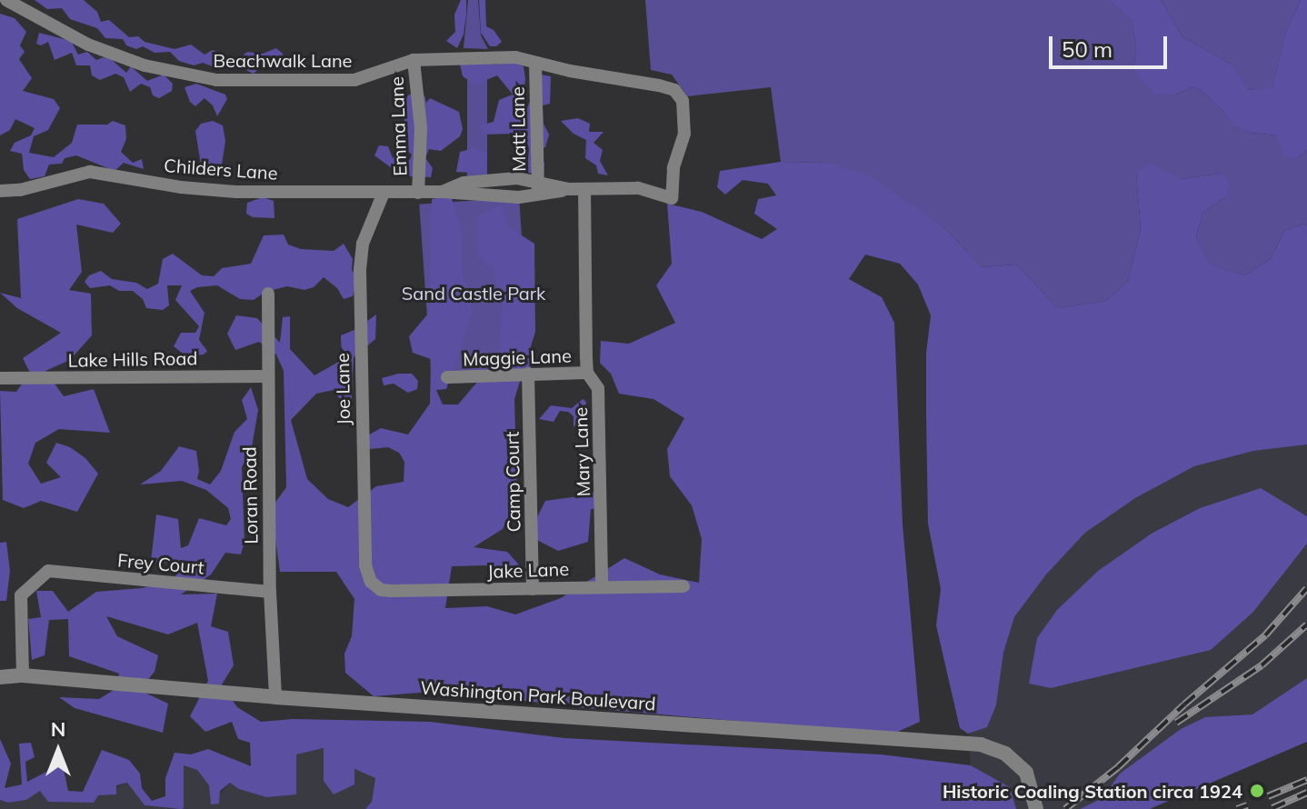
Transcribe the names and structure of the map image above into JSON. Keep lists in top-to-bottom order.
{
  "streets": {
    "street": [
      "Beachwalk Lane",
      "Emma Lane",
      "Matt Lane",
      "Childers Lane",
      "Maggie Lane",
      "Lake Hills Road",
      "Joe Lane",
      "Mary Lane",
      "Camp Court",
      "Loran Road",
      "Frey Court",
      "Jake Lane",
      "Washington Park Boulevard"
    ]
  },
  "crossings": [
    ["Beachwalk Lane", "Emma Lane"],
    ["Beachwalk Lane", "Matt Lane"],
    ["Beachwalk Lane", "Childers Lane"],
    ["Emma Lane", "Childers Lane"],
    ["Matt Lane", "Childers Lane"],
    ["Childers Lane", "Joe Lane"],
    ["Childers Lane", "Mary Lane"],
    ["Maggie Lane", "Mary Lane"],
    ["Maggie Lane", "Camp Court"],
    ["Lake Hills Road", "Loran Road"],
    ["Joe Lane", "Jake Lane"],
    ["Mary Lane", "Jake Lane"],
    ["Camp Court", "Jake Lane"],
    ["Loran Road", "Frey Court"],
    ["Loran Road", "Washington Park Boulevard"],
    ["Frey Court", "Washington Park Boulevard"]
  ],
  "parks": ["Sand Castle Park"],
  "places": ["Historic Coaling Station circa 1924"],
  "scale_bar": "50 m",
  "north": "top"
}
